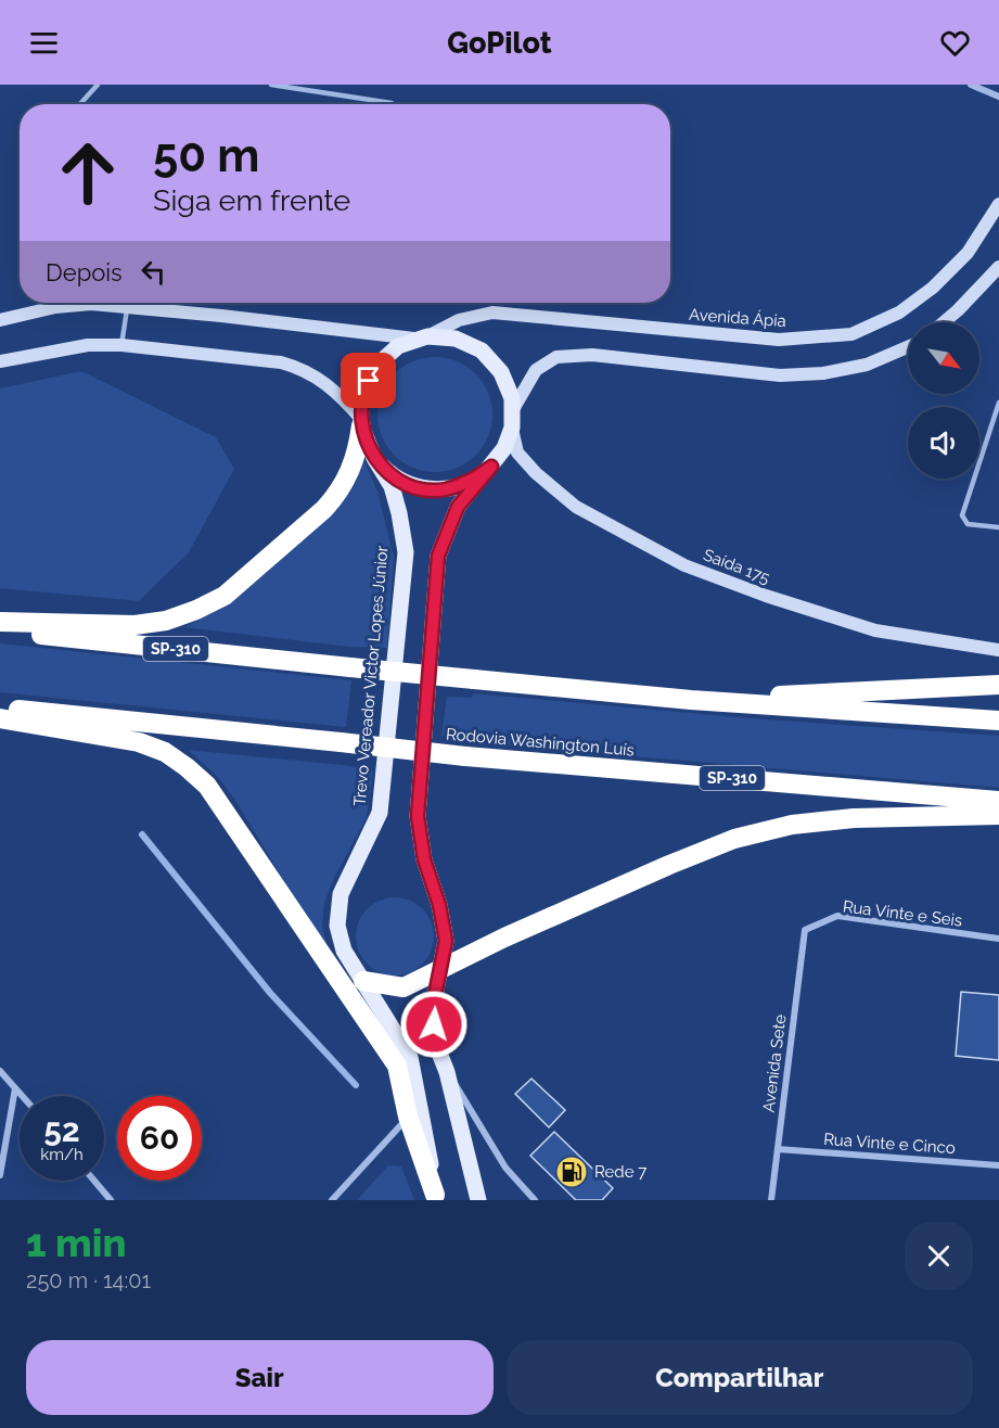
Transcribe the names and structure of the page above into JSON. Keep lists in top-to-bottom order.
{
  "streets": {
    "highway": ["SP-310", "Rodovia Washington Luís"],
    "main road": ["Avenida Ápia", "Saída 175", "Trevo Vereador Victor Lopes Júnior"],
    "street": ["Rua Vinte e Seis", "Avenida Sete", "Rua Vinte e Cinco"]
  },
  "crossings": [
    ["Avenida Ápia", "Saída 175"],
    ["Avenida Ápia", "Trevo Vereador Victor Lopes Júnior"],
    ["Saída 175", "Trevo Vereador Victor Lopes Júnior"],
    ["Rua Vinte e Seis", "Avenida Sete"],
    ["Avenida Sete", "Rua Vinte e Cinco"]
  ],
  "places": {
    "fuel station": ["Rede 7"]
  },
  "north": "bottom right",
  "page": {
    "header": "GoPilot",
    "turn": ["50 m", "Siga em frente"],
    "then": "Depois",
    "speed": "52 km/h",
    "limit": "60",
    "heading": ["1 min", "250 m · 14:01"],
    "buttons": ["Sair", "Compartilhar"]
  }
}
